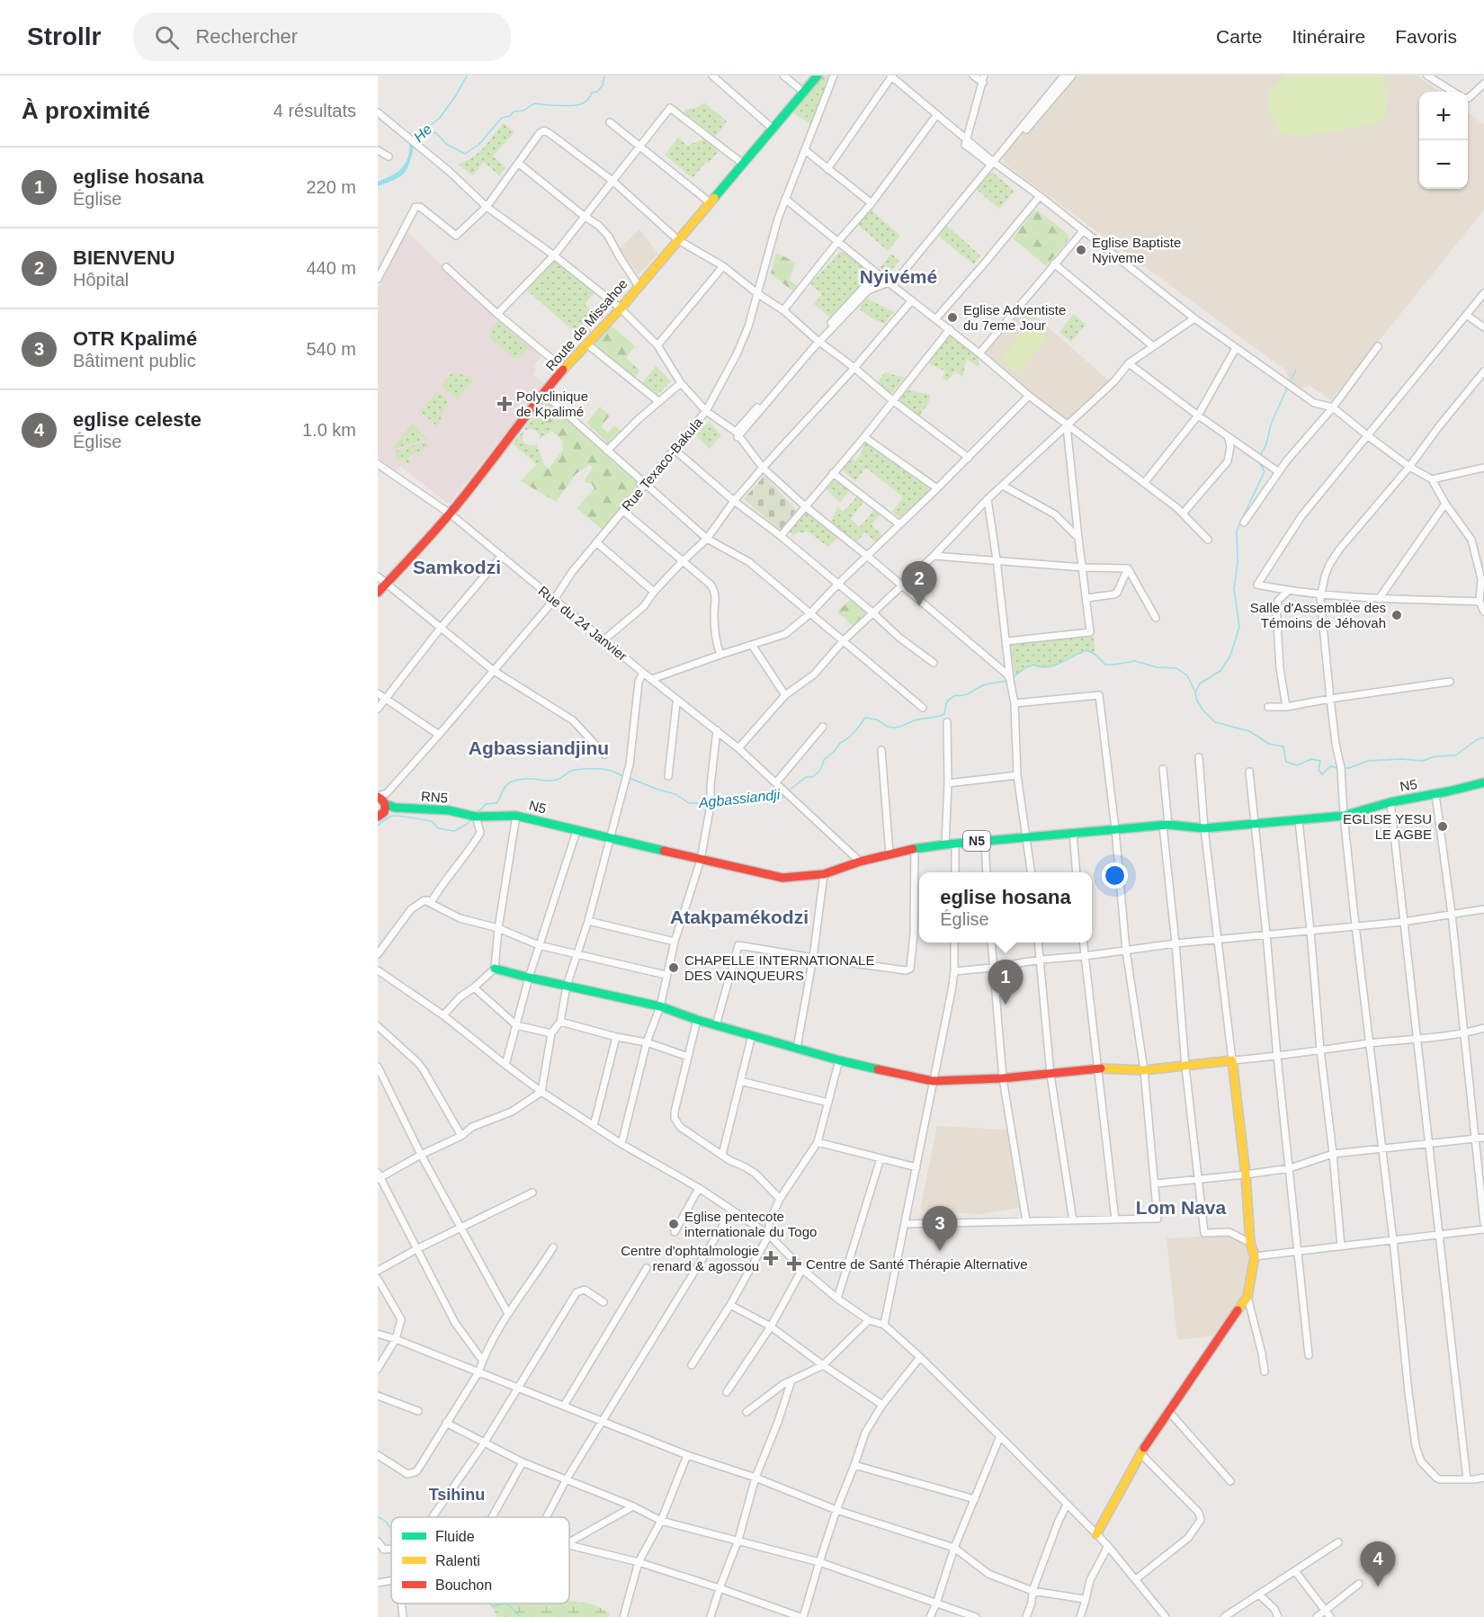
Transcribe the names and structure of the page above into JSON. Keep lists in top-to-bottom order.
{
  "streets": {
    "main road": ["Route de Missahoe", "N5", "RN5"],
    "street": ["Rue Texaco-Bakula", "Rue du 24 Janvier"]
  },
  "crossings": [
    ["Route de Missahoe", "Rue du 24 Janvier"],
    ["Rue Texaco-Bakula", "Rue du 24 Janvier"],
    ["Rue du 24 Janvier", "N5"],
    ["N5", "RN5"]
  ],
  "districts": [
    "Nyivémé",
    "Samkodzi",
    "Agbassiandjinu",
    "Atakpamékodzi",
    "Lom Nava",
    "Tsihinu"
  ],
  "water": ["He", "Agbassiandji"],
  "places": {
    "other": [
      "Eglise Baptiste Nyiveme",
      "Eglise Adventiste du 7eme Jour",
      "Salle d'Assemblée des Témoins de Jéhovah",
      "EGLISE YESU LE AGBE",
      "CHAPELLE INTERNATIONALE DES VAINQUEURS",
      "Eglise pentecote internationale du Togo"
    ],
    "health": ["Polyclinique de Kpalimé", "Centre d'ophtalmologie renard & agossou", "Centre de Santé Thérapie Alternative"]
  },
  "legend": ["Fluide", "Ralenti", "Bouchon"],
  "page": {
    "header": "Strollr",
    "search": "Rechercher",
    "nav": ["Carte", "Itinéraire", "Favoris"],
    "heading": ["À proximité", "4 résultats"],
    "map_buttons": ["+", "−"],
    "list": [
      {
        "mark": "1",
        "name": "eglise hosana",
        "note": "Église",
        "value": "220 m"
      },
      {
        "mark": "2",
        "name": "BIENVENU",
        "note": "Hôpital",
        "value": "440 m"
      },
      {
        "mark": "3",
        "name": "OTR Kpalimé",
        "note": "Bâtiment public",
        "value": "540 m"
      },
      {
        "mark": "4",
        "name": "eglise celeste",
        "note": "Église",
        "value": "1.0 km"
      }
    ],
    "pins": [
      "2",
      "1",
      "3",
      "4"
    ],
    "popup": ["eglise hosana", "Église"]
  }
}
